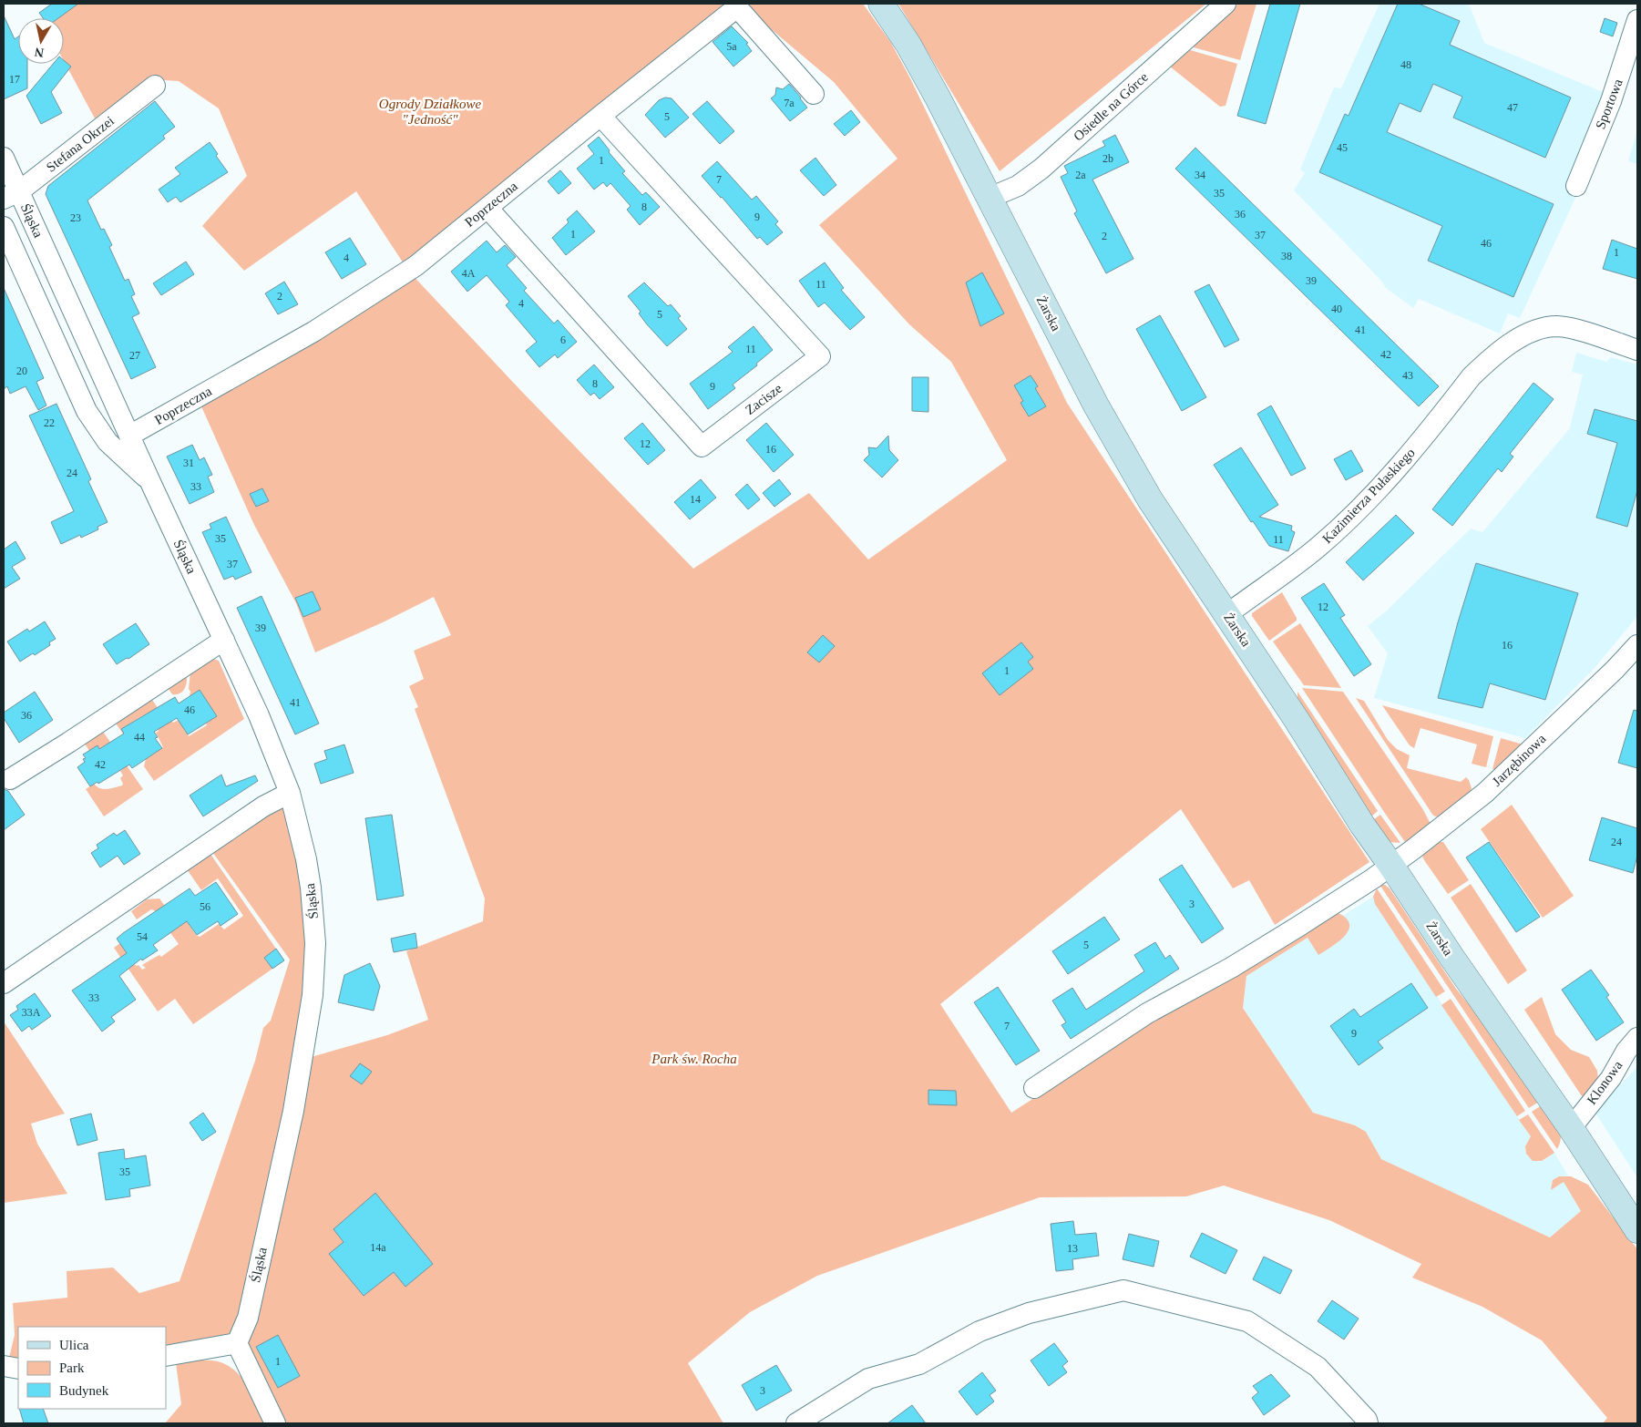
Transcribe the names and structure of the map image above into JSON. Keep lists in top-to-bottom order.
{
  "streets": {
    "street": [
      "Sportowa",
      "Osiedle na Górce",
      "Stefana Okrzei",
      "Poprzeczna",
      "Śląska",
      "Żarska",
      "Zacisze",
      "Kazimierza Pułaskiego",
      "Jarzębinowa",
      "Klonowa"
    ]
  },
  "crossings": [
    ["Osiedle na Górce", "Żarska"],
    ["Stefana Okrzei", "Śląska"],
    ["Poprzeczna", "Śląska"],
    ["Poprzeczna", "Zacisze"],
    ["Żarska", "Kazimierza Pułaskiego"],
    ["Żarska", "Jarzębinowa"],
    ["Żarska", "Klonowa"]
  ],
  "parks": ["Ogrody Działkowe \"Jedność\"", "Park św. Rocha"],
  "house_numbers": [
    "5a",
    "48",
    "17",
    "7a",
    "47",
    "5",
    "45",
    "2b",
    "1",
    "2a",
    "34",
    "7",
    "35",
    "8",
    "36",
    "9",
    "23",
    "1",
    "37",
    "2",
    "46",
    "1",
    "38",
    "4",
    "4A",
    "39",
    "11",
    "2",
    "4",
    "40",
    "5",
    "41",
    "6",
    "11",
    "42",
    "27",
    "20",
    "43",
    "8",
    "9",
    "22",
    "12",
    "16",
    "31",
    "24",
    "33",
    "14",
    "35",
    "11",
    "37",
    "12",
    "39",
    "16",
    "1",
    "41",
    "46",
    "36",
    "44",
    "42",
    "24",
    "3",
    "56",
    "54",
    "5",
    "33",
    "33A",
    "7",
    "9",
    "35",
    "14a",
    "13",
    "1",
    "3"
  ],
  "legend": ["Ulica", "Park", "Budynek"],
  "north": "bottom"
}
